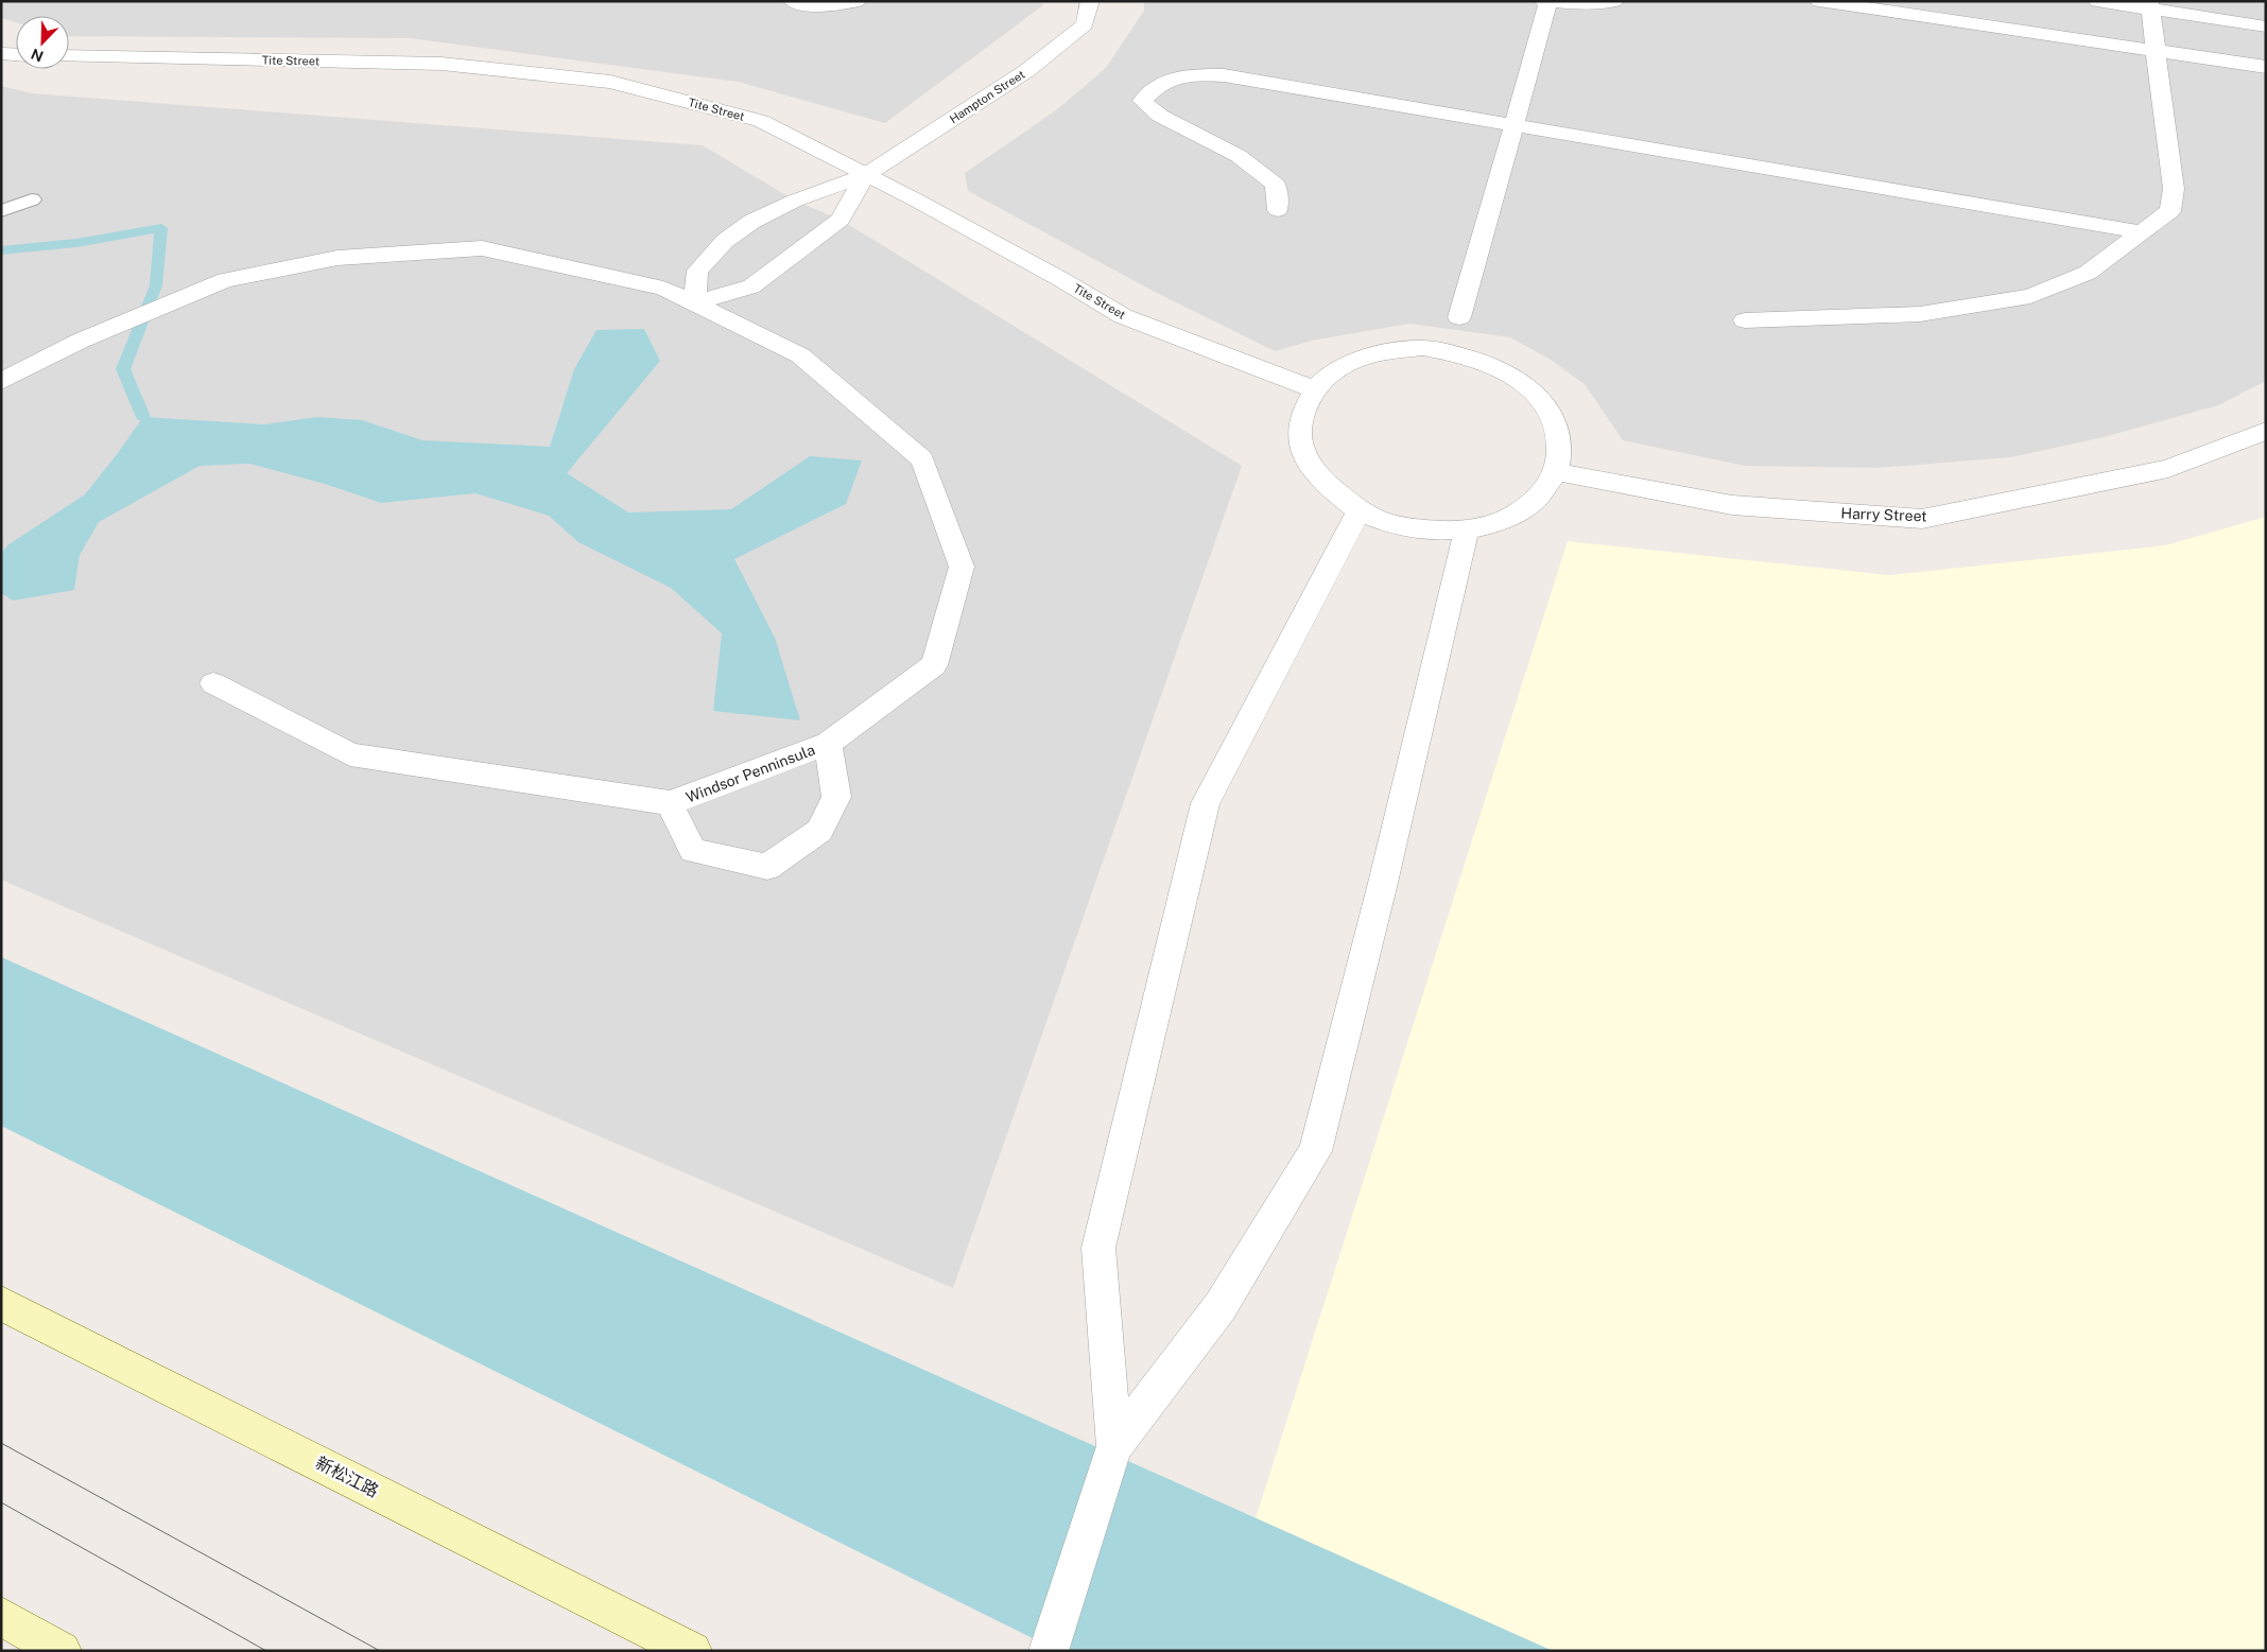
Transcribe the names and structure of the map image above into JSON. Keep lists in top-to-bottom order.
{
  "streets": {
    "main road": ["新松江路"],
    "street": [
      "Tite Street",
      "Hampton Street",
      "Harry Street",
      "Windsor Penninsula"
    ]
  },
  "crossings": [
    ["Tite Street", "Hampton Street"]
  ],
  "north": "bottom left"
}
